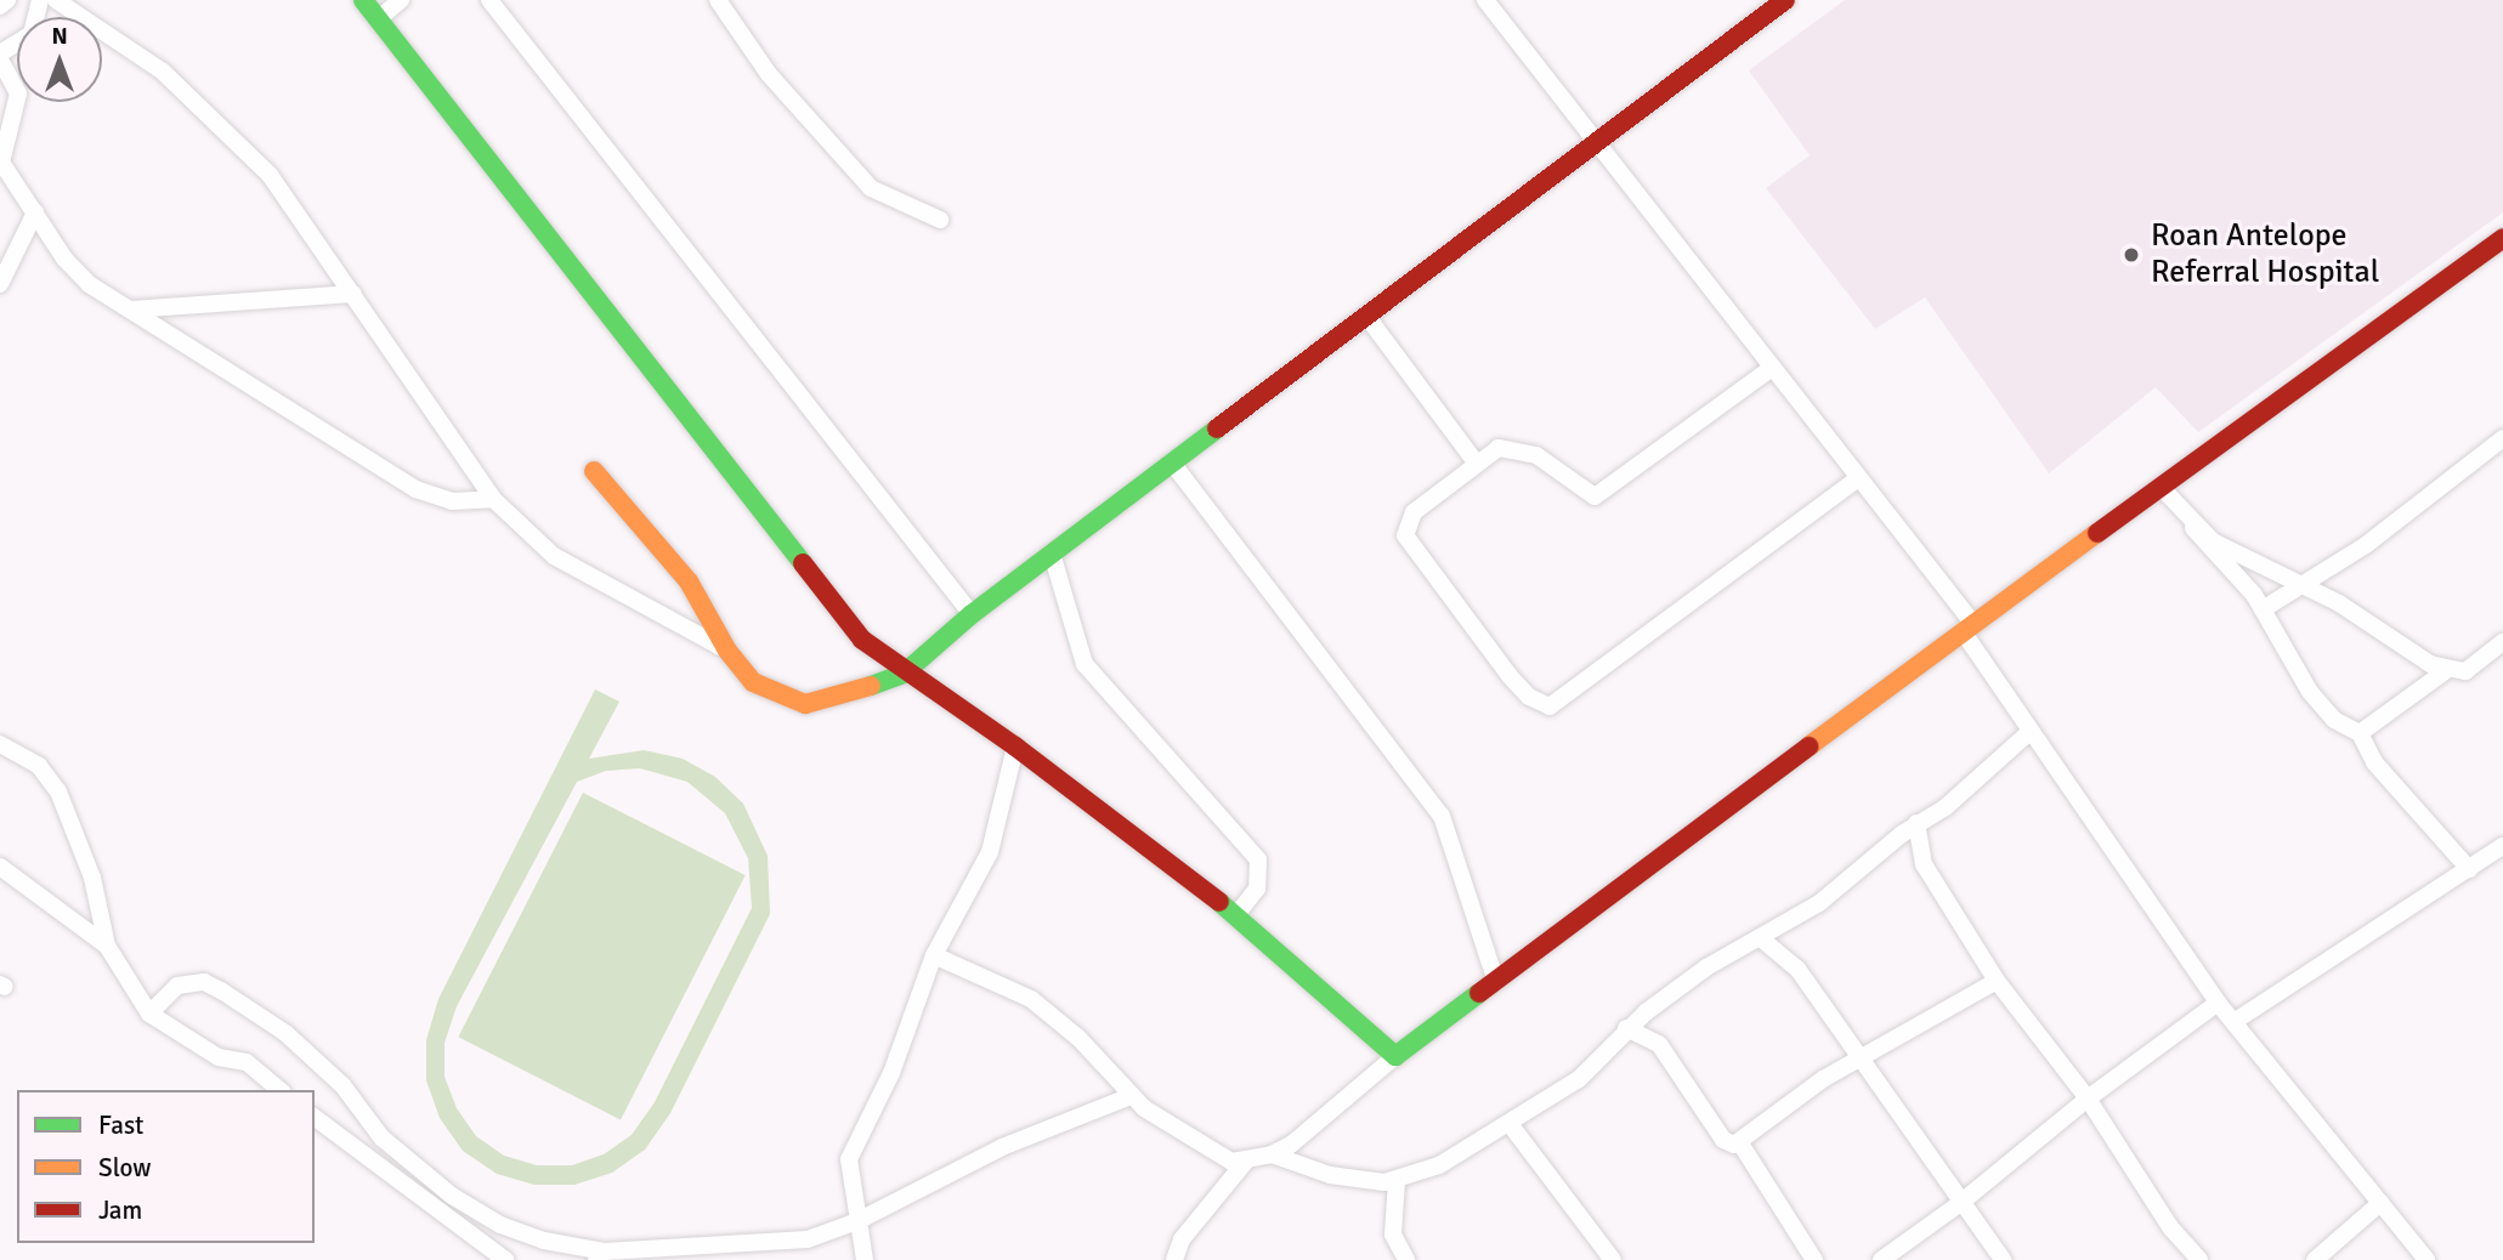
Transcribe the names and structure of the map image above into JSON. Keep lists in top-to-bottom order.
{
  "places": ["Roan Antelope Referral Hospital"],
  "legend": ["Fast", "Slow", "Jam"],
  "north": "top"
}
